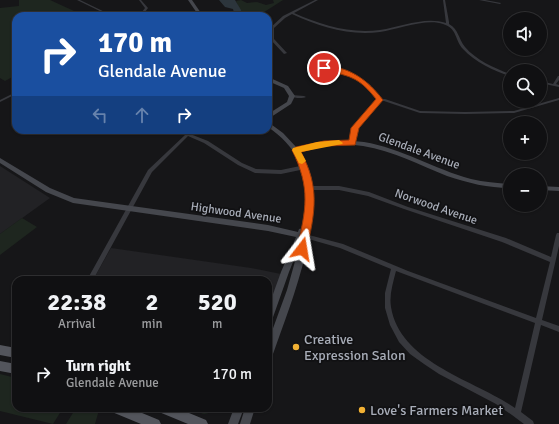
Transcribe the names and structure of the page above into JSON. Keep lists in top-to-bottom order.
{
  "streets": {
    "street": ["Glendale Avenue", "Norwood Avenue", "Highwood Avenue"]
  },
  "places": ["Creative Expression Salon", "Love's Farmers Market"],
  "page": {
    "map_buttons": ["+", "−"],
    "turn": ["170 m", "Glendale Avenue"],
    "eta": [
      "22:38",
      "Arrival",
      "2",
      "min",
      "520",
      "m"
    ],
    "list": [
      {
        "name": "Turn right",
        "note": "Glendale Avenue",
        "value": "170 m"
      }
    ]
  }
}
